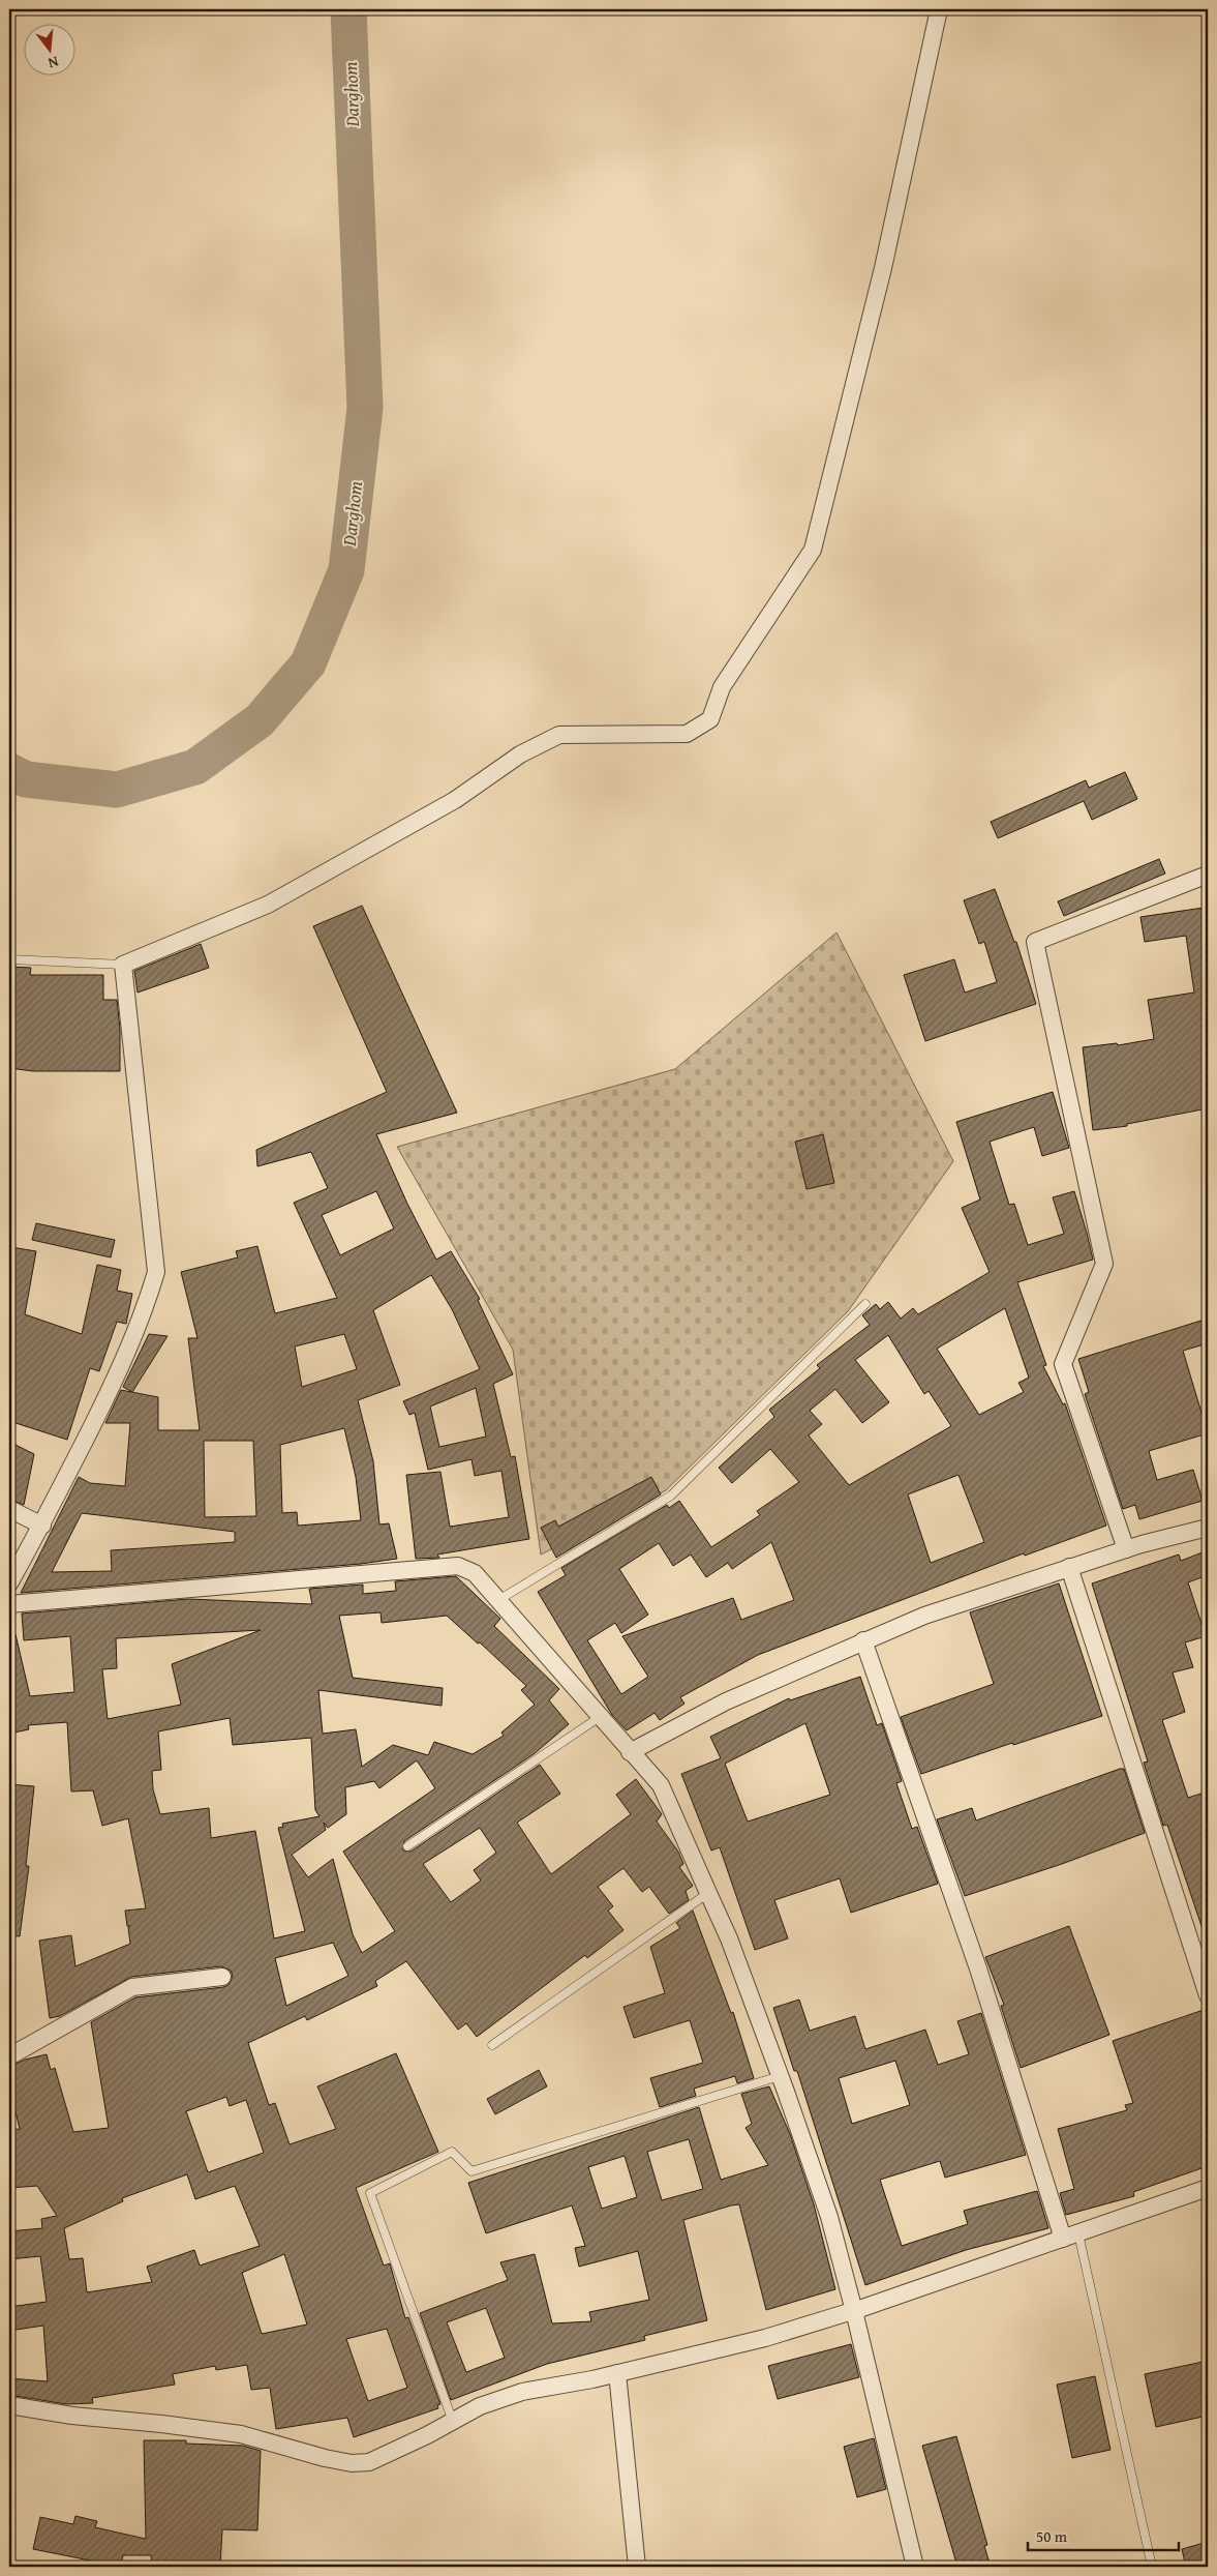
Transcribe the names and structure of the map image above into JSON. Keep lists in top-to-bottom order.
{
  "water": ["Darghоm"],
  "scale_bar": "50 m",
  "north": "bottom"
}
